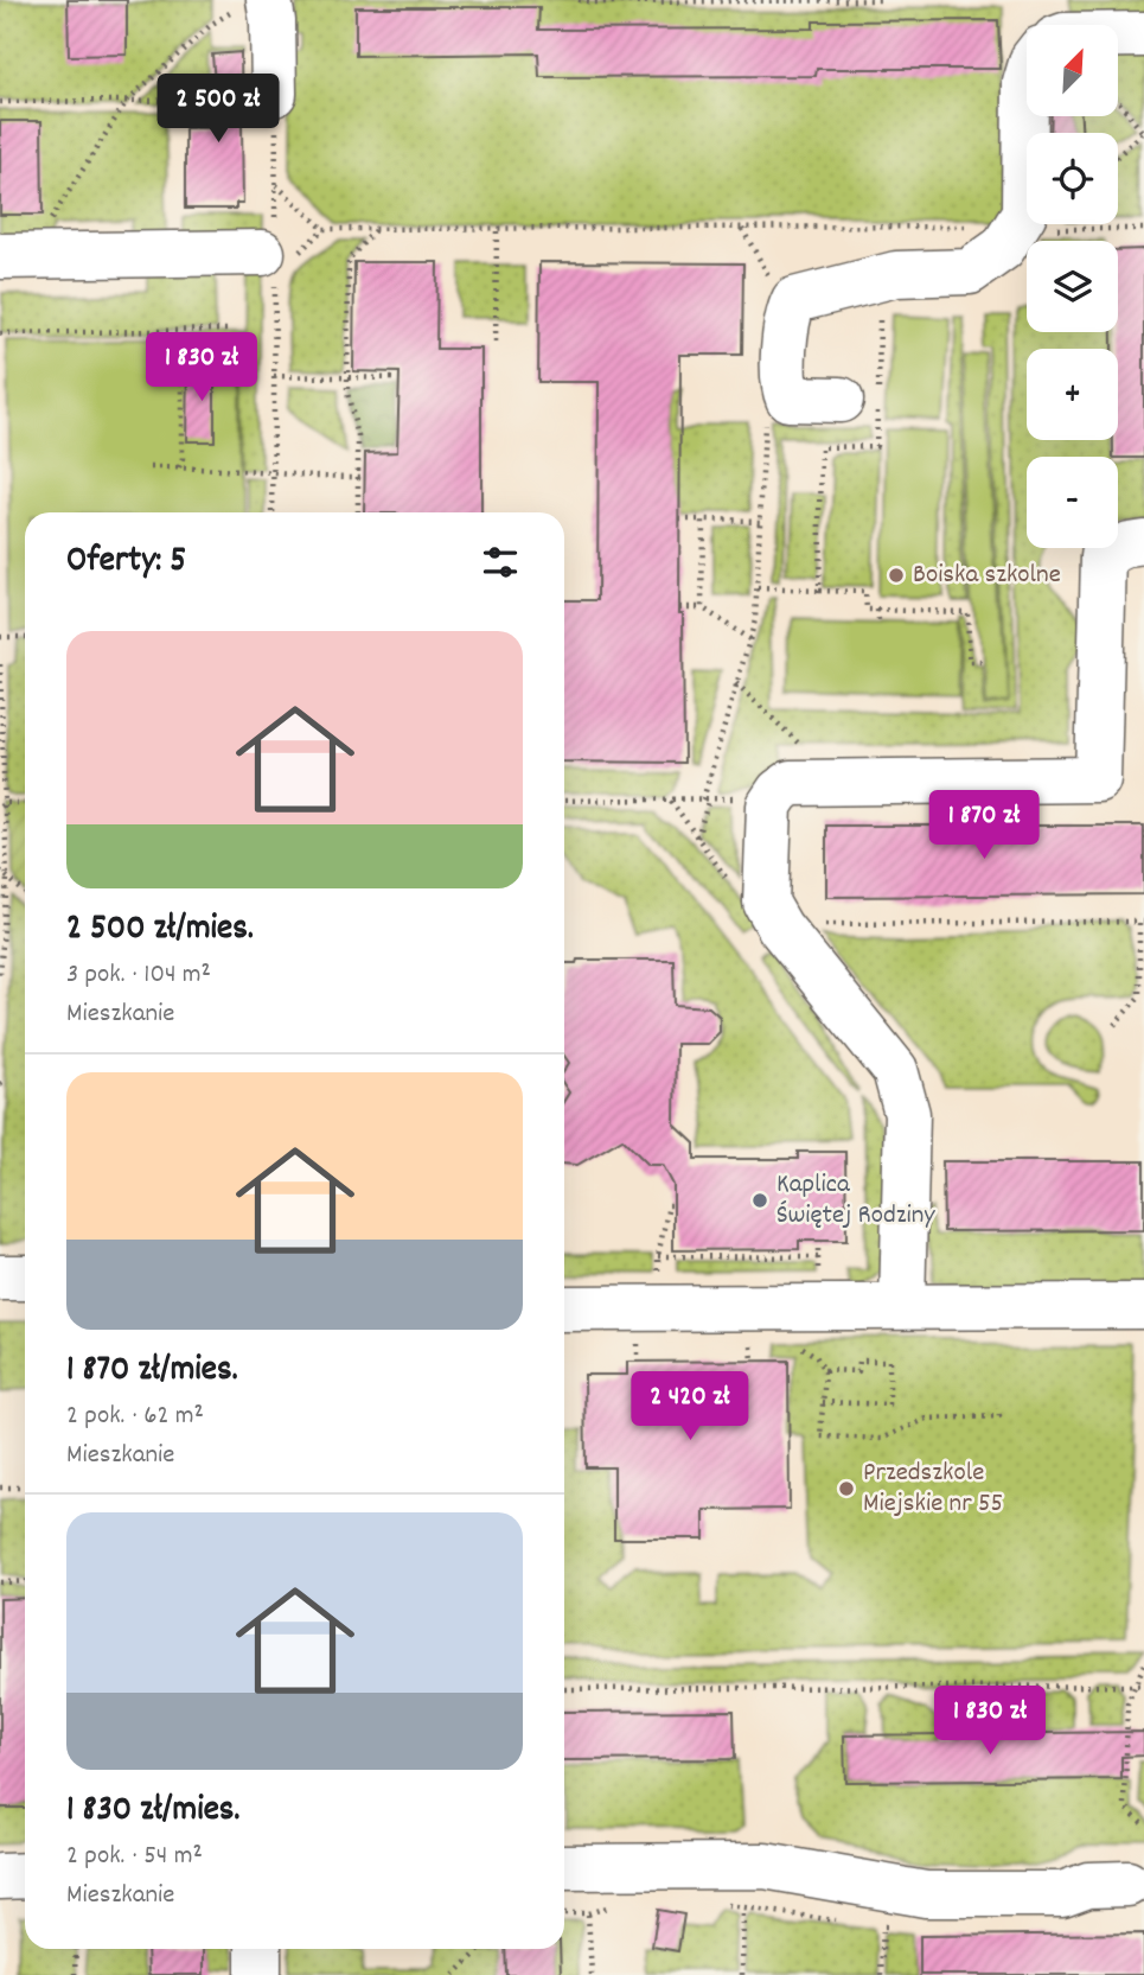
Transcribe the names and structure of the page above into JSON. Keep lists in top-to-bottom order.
{
  "places": ["Boiska szkolne", "Kaplica Świętej Rodziny", "Przedszkole Miejskie nr 55"],
  "north": "top right",
  "page": {
    "map_buttons": ["+", "−"],
    "price": [
      "2 500 zł",
      "1 830 zł",
      "1 870 zł",
      "2 420 zł",
      "1 830 zł"
    ],
    "heading": "Oferty: 5",
    "list": [
      {
        "name": "2 500 zł/mies.",
        "note": "3 pok. · 104 m² · Mieszkanie"
      },
      {
        "name": "1 870 zł/mies.",
        "note": "2 pok. · 62 m² · Mieszkanie"
      },
      {
        "name": "1 830 zł/mies.",
        "note": "2 pok. · 54 m² · Mieszkanie"
      }
    ]
  }
}
